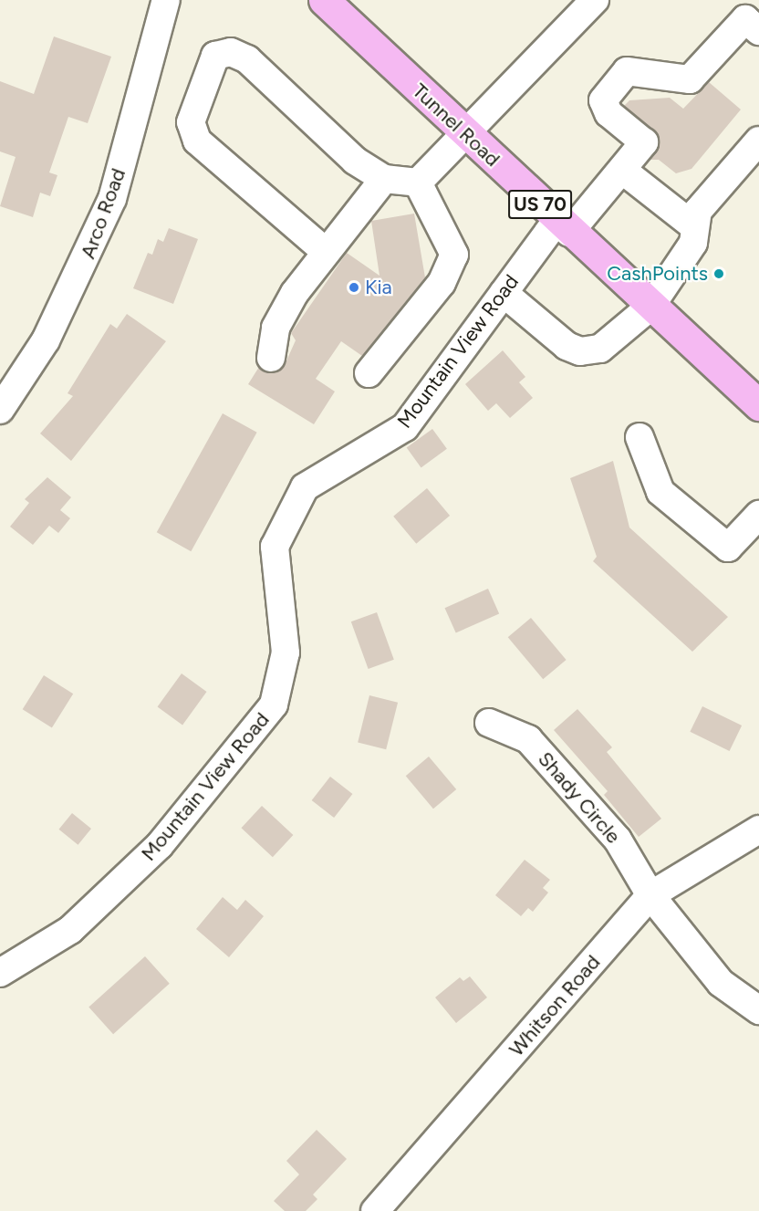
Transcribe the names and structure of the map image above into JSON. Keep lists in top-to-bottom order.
{
  "streets": {
    "main road": ["Tunnel Road", "US 70"],
    "street": [
      "Arco Road",
      "Mountain View Road",
      "Shady Circle",
      "Whitson Road"
    ]
  },
  "crossings": [
    ["Tunnel Road", "Mountain View Road"],
    ["Shady Circle", "Whitson Road"]
  ],
  "places": ["CashPoints", "Kia"]
}
